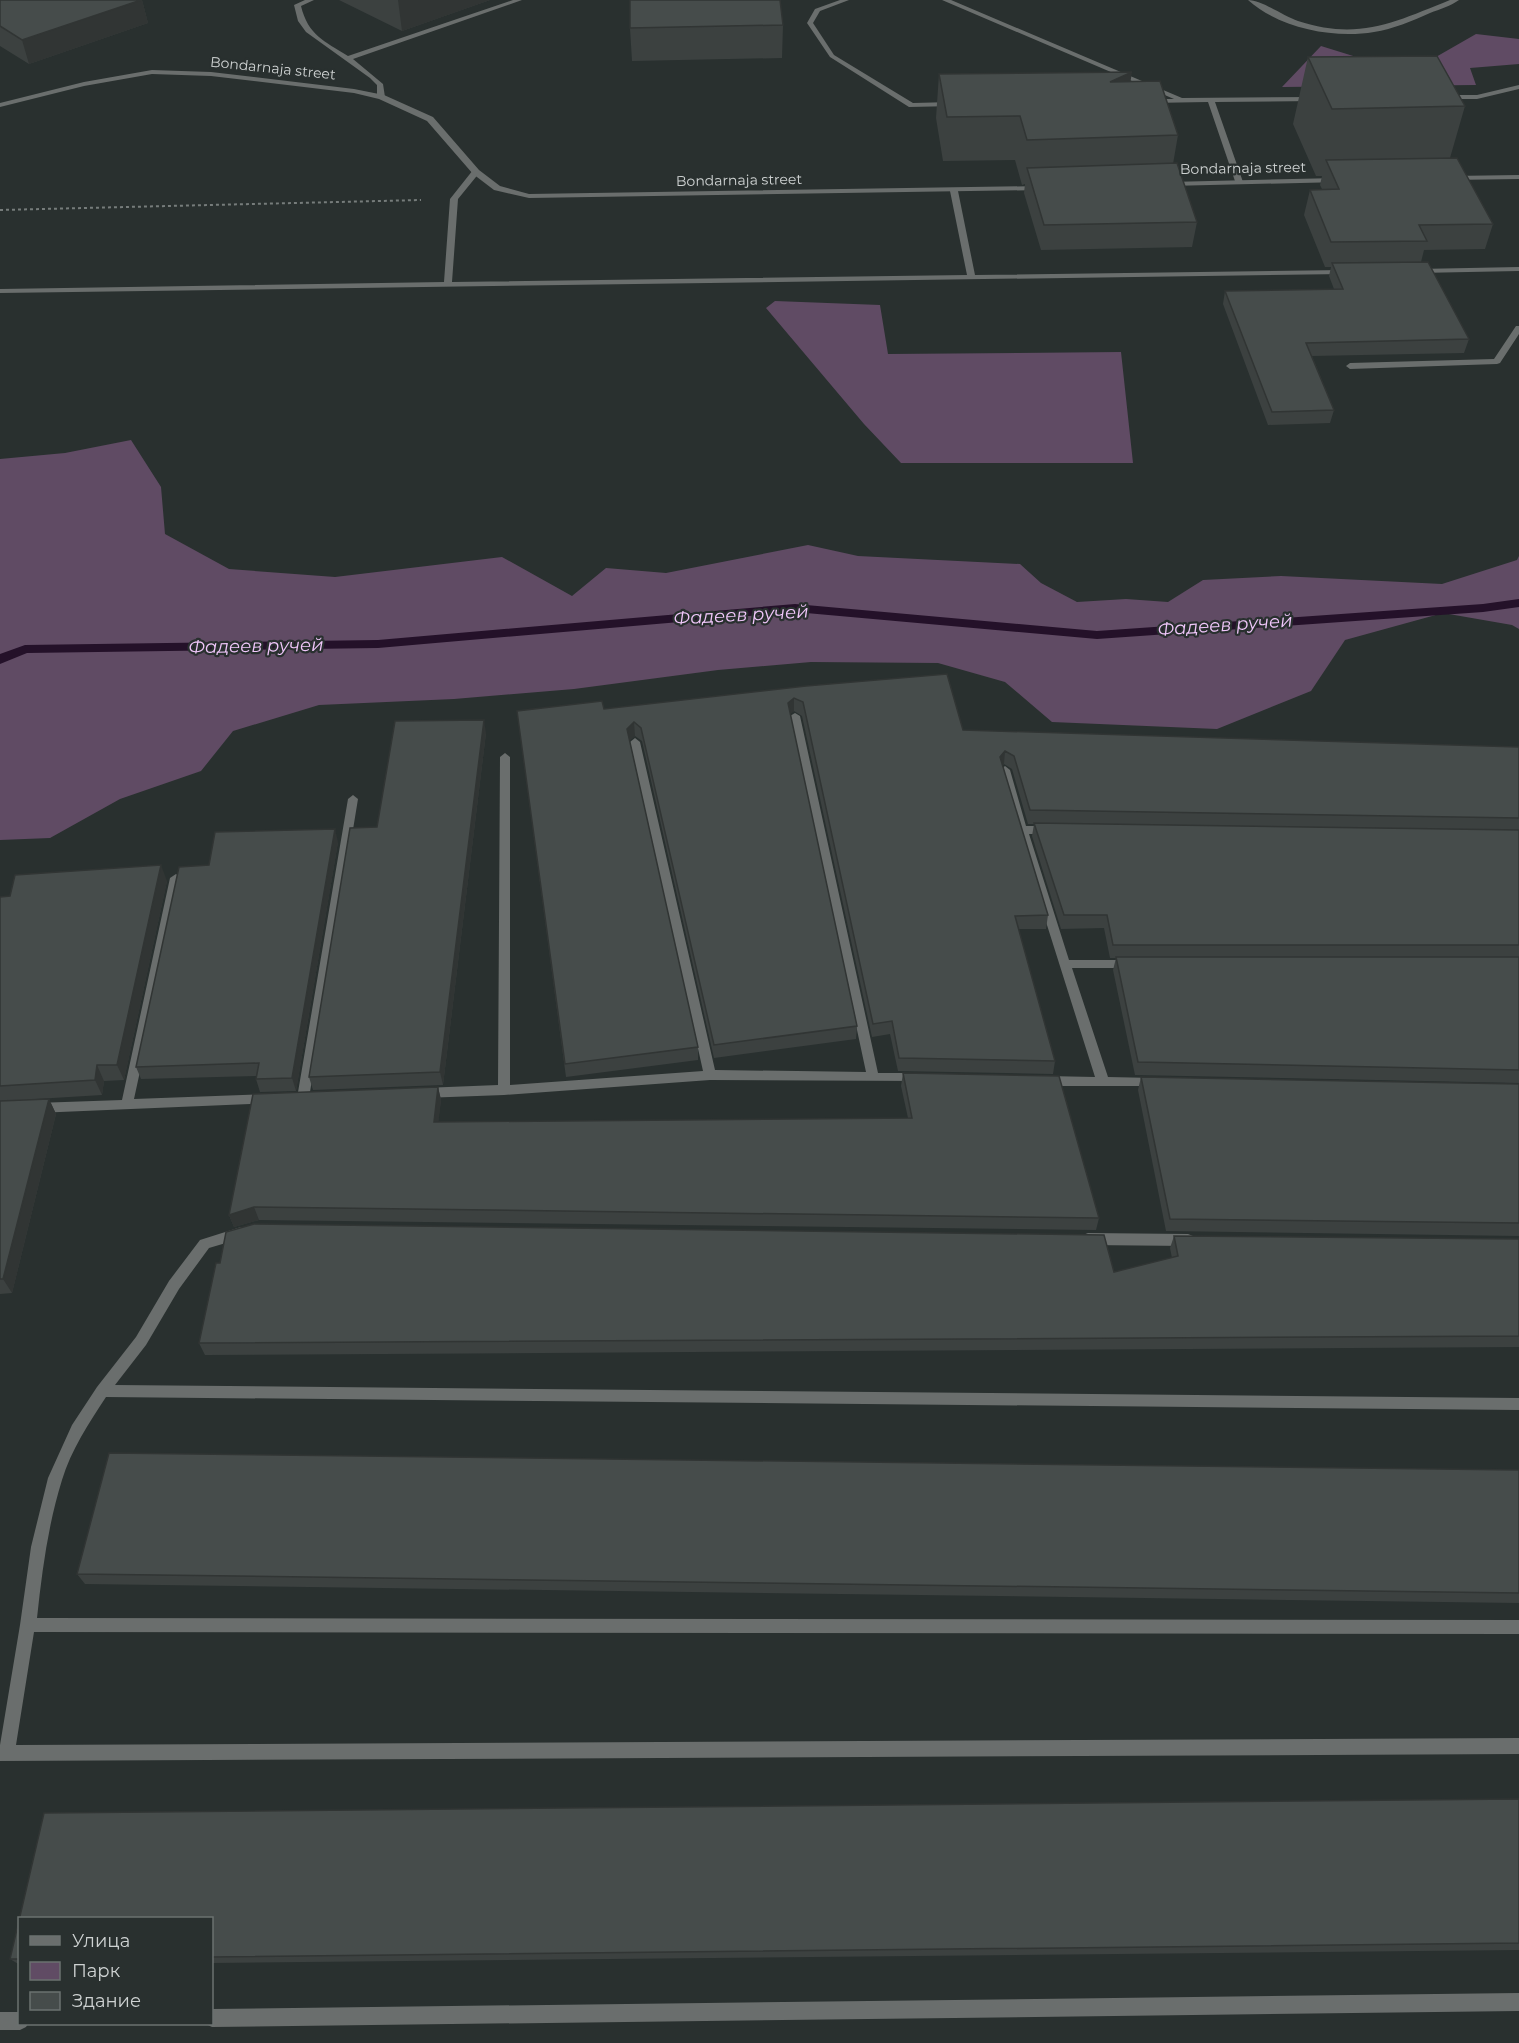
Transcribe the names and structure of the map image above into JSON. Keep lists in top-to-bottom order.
{
  "streets": {
    "street": ["Bondarnaja street"]
  },
  "water": ["Фадеев ручей"],
  "legend": ["Улица", "Парк", "Здание"]
}
